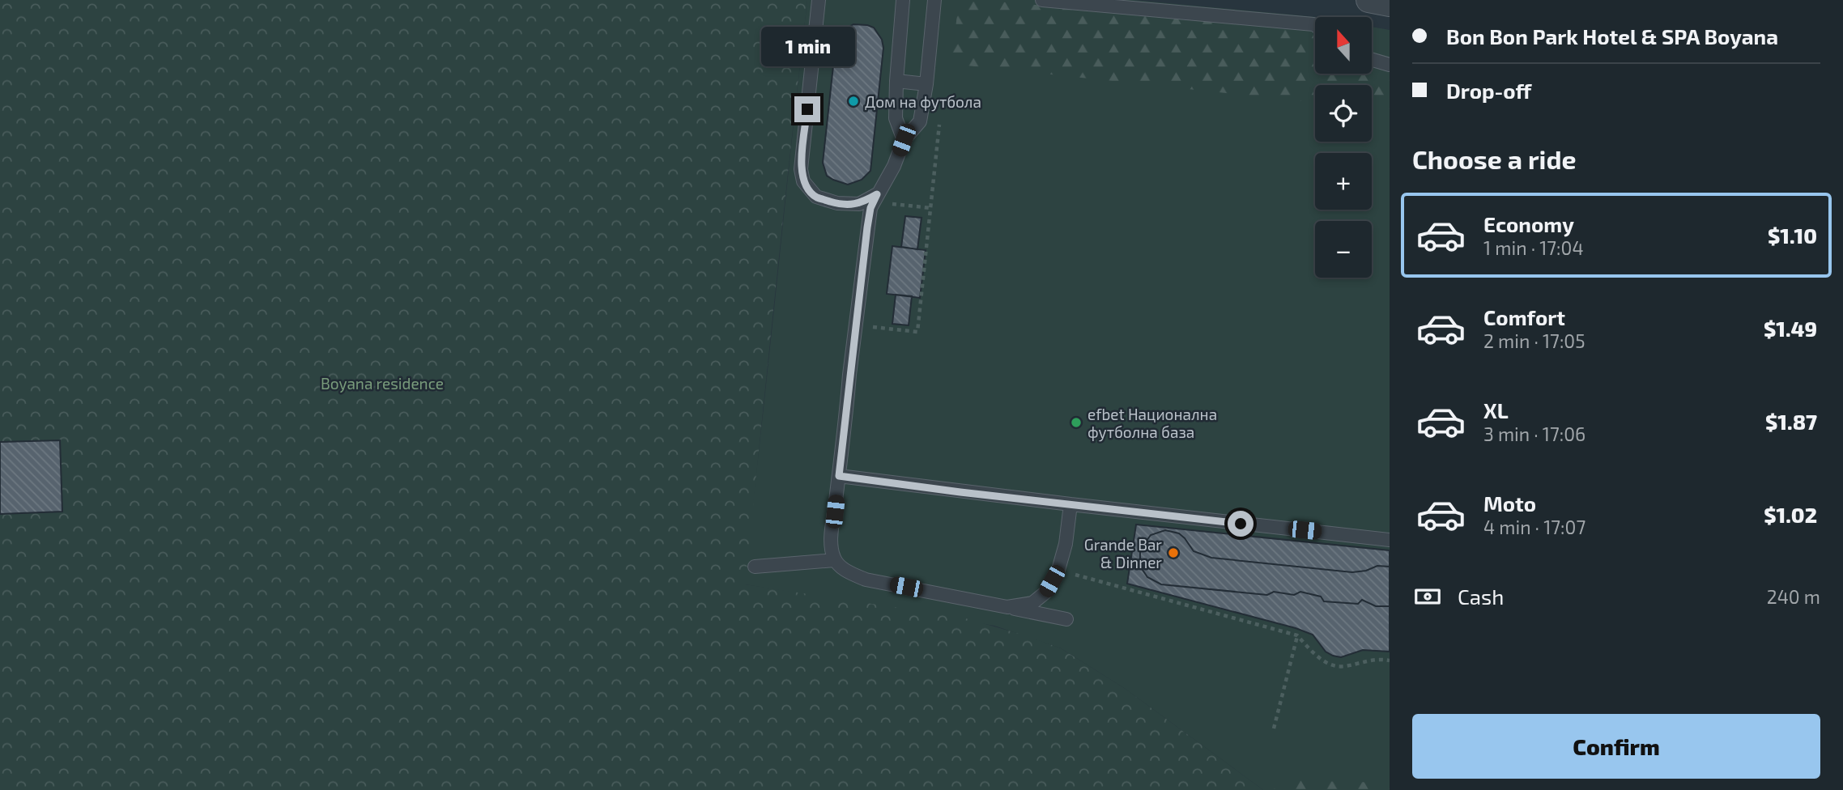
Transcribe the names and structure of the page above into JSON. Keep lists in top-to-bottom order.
{
  "parks": ["Boyana residence"],
  "places": ["Дом на футбола", "efbet Национална футболна база", "Grande Bar & Dinner"],
  "north": "top",
  "page": {
    "banner": ["Bon Bon Park Hotel & SPA Boyana", "Drop-off"],
    "map_buttons": ["+", "−"],
    "bubble": "1 min",
    "heading": "Choose a ride",
    "list": [
      {
        "name": "Economy",
        "note": "1 min · 17:04",
        "value": "$1.10"
      },
      {
        "name": "Comfort",
        "note": "2 min · 17:05",
        "value": "$1.49"
      },
      {
        "name": "XL",
        "note": "3 min · 17:06",
        "value": "$1.87"
      },
      {
        "name": "Moto",
        "note": "4 min · 17:07",
        "value": "$1.02"
      }
    ],
    "pay": ["Cash", "240 m"],
    "buttons": "Confirm"
  }
}
